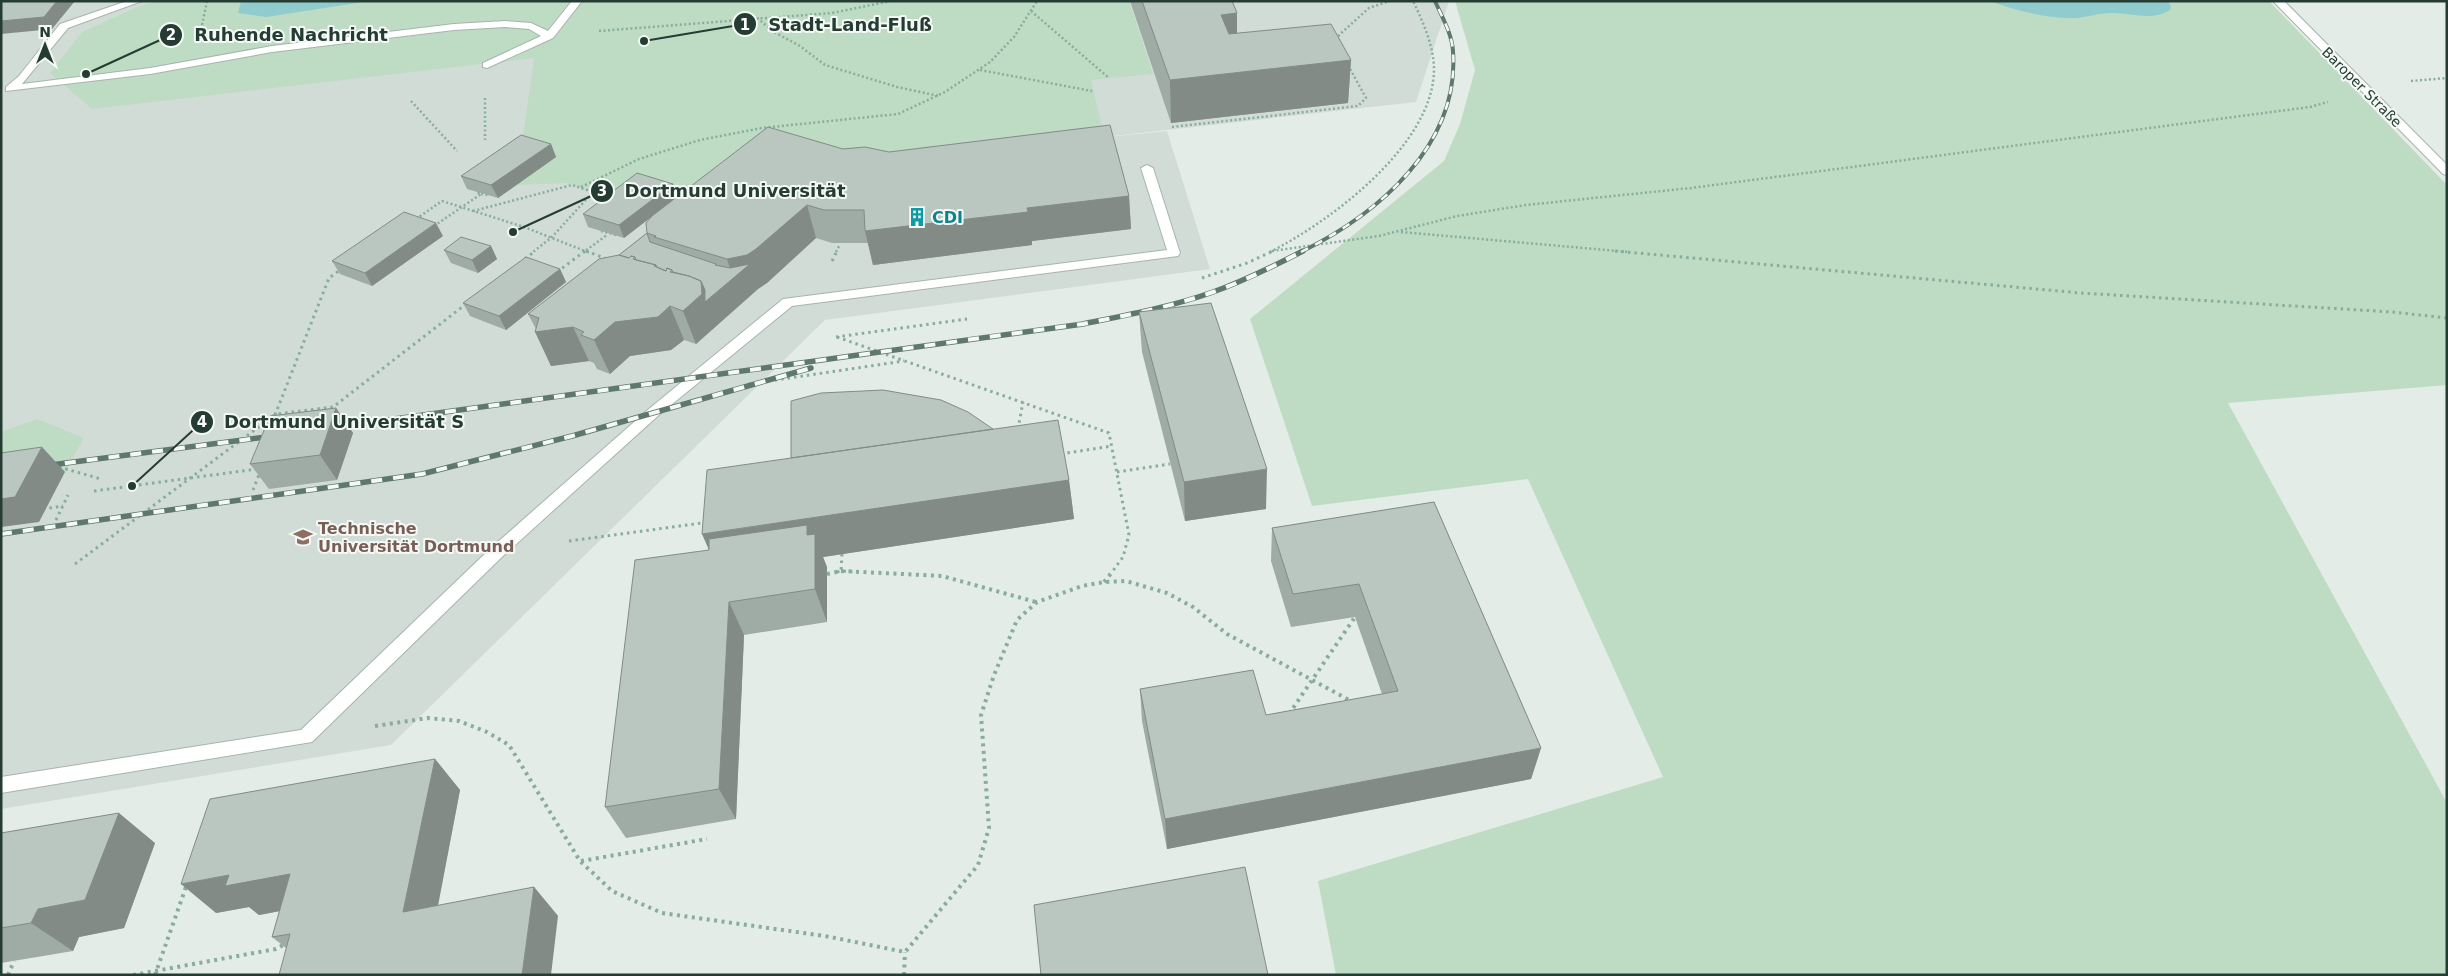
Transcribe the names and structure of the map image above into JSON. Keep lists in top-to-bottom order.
{
  "streets": {
    "lane": ["Baroper Straße"]
  },
  "places": {
    "other": [
      "Stadt-Land-Fluß",
      "Ruhende Nachricht",
      "Dortmund Universität",
      "Dortmund Universität S"
    ],
    "building": ["CDI"],
    "school or university": ["Technische Universität Dortmund"]
  },
  "north": "top"
}
